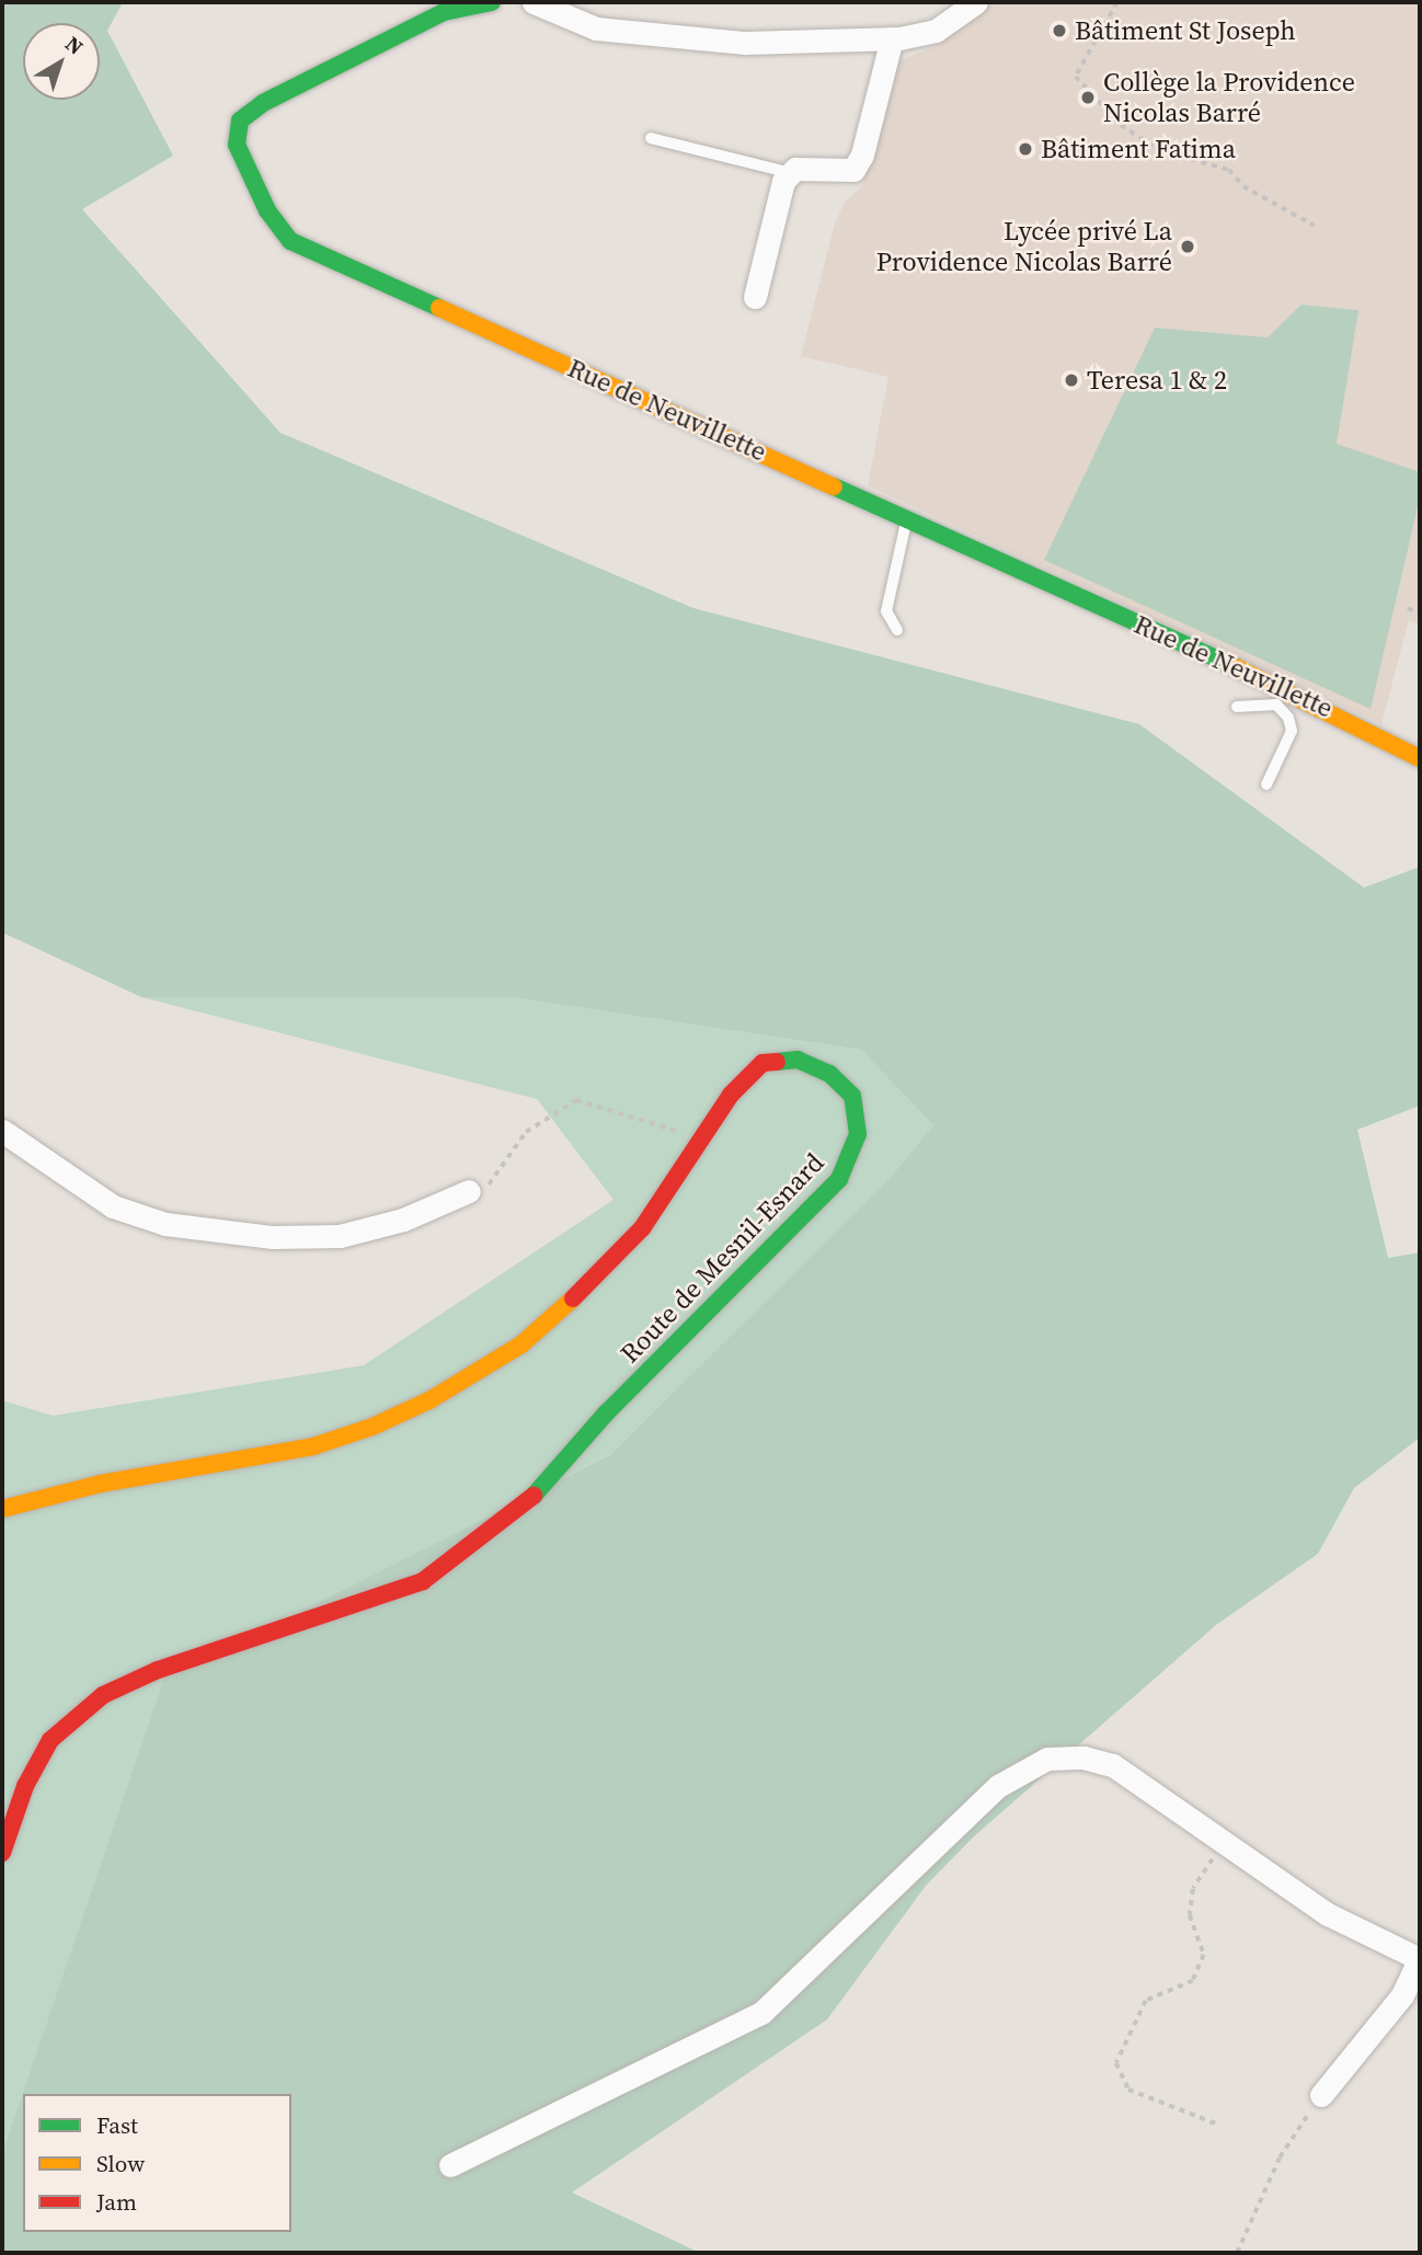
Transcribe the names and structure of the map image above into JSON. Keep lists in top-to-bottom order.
{
  "streets": {
    "street": ["Rue de Neuvillette", "Route de Mesnil-Esnard"]
  },
  "places": [
    "Bâtiment St Joseph",
    "Collège la Providence Nicolas Barré",
    "Bâtiment Fatima",
    "Lycée privé La Providence Nicolas Barré",
    "Teresa 1 & 2"
  ],
  "legend": ["Fast", "Slow", "Jam"],
  "north": "top right"
}
